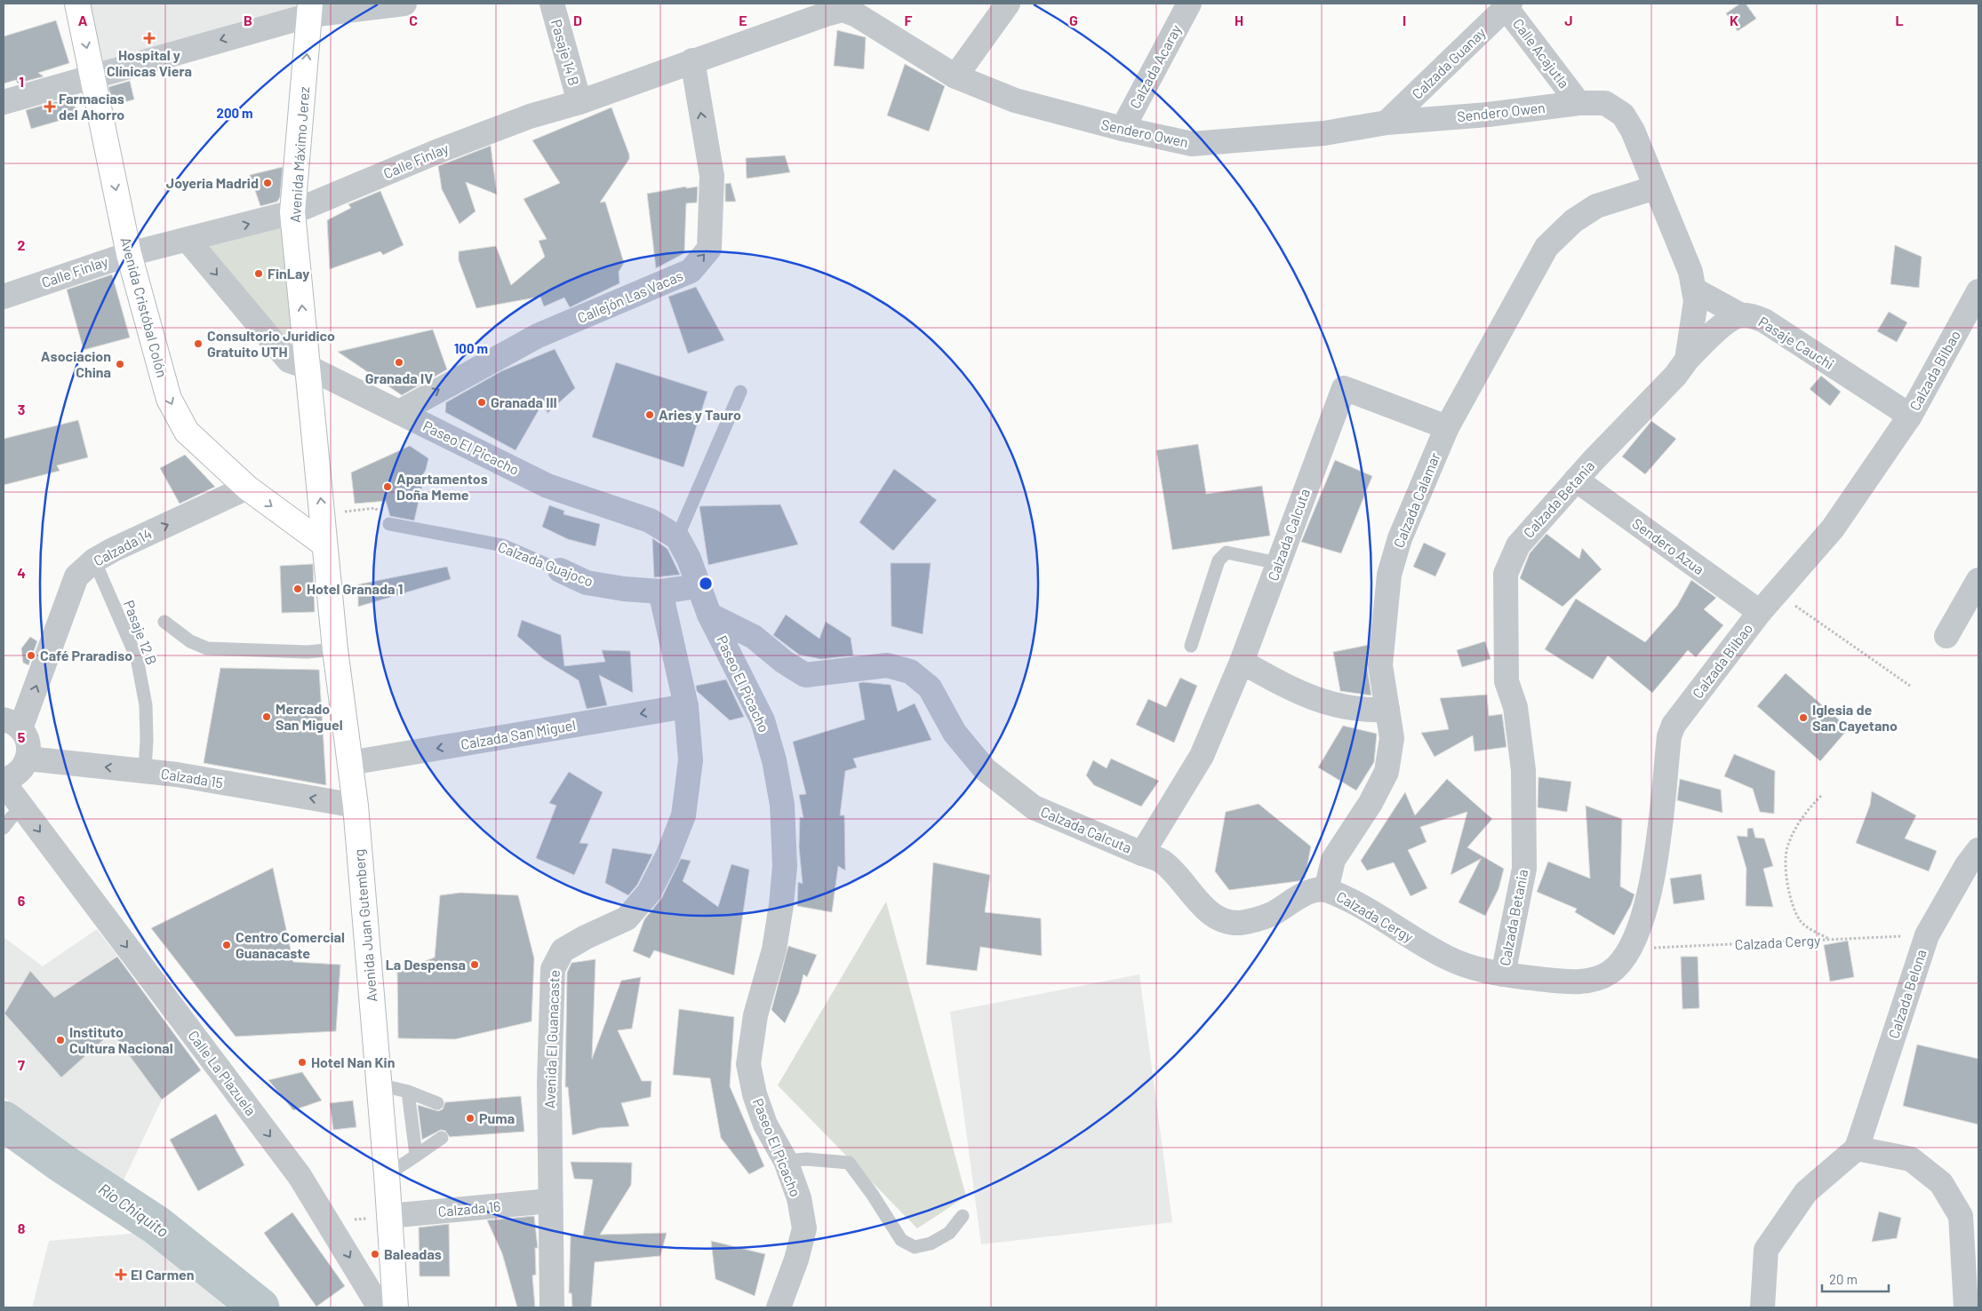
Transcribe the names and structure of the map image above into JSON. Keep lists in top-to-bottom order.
{
  "streets": {
    "main road": ["Avenida Máximo Jerez", "Avenida Cristóbal Colón", "Avenida Juan Gutemberg"],
    "street": [
      "Pasaje 14 B",
      "Calle Acajutla",
      "Calzada Guanay",
      "Calzada Acaray",
      "Sendero Owen",
      "Calle Finlay",
      "Callejón Las Vacas",
      "Pasaje Cauchi",
      "Calzada Bilbao",
      "Paseo El Picacho",
      "Calzada Betania",
      "Calzada Calamar",
      "Calzada Calcuta",
      "Sendero Azua",
      "Calzada 14",
      "Calzada Guajoco",
      "Calzada San Miguel",
      "Calzada 15",
      "Calzada Cergy",
      "Calzada Belona",
      "Avenida El Guanacaste",
      "Calle La Plazuela",
      "Calzada 16"
    ],
    "lane": ["Pasaje 12 B"]
  },
  "crossings": [
    ["Pasaje 14 B", "Calle Finlay"],
    ["Calle Acajutla", "Calzada Guanay"],
    ["Calle Acajutla", "Sendero Owen"],
    ["Calle Acajutla", "Calzada Betania"],
    ["Calzada Guanay", "Sendero Owen"],
    ["Calzada Acaray", "Sendero Owen"],
    ["Sendero Owen", "Calle Finlay"],
    ["Sendero Owen", "Calzada Betania"],
    ["Avenida Máximo Jerez", "Calle Finlay"],
    ["Avenida Máximo Jerez", "Avenida Cristóbal Colón"],
    ["Avenida Máximo Jerez", "Paseo El Picacho"],
    ["Avenida Máximo Jerez", "Avenida Juan Gutemberg"],
    ["Calle Finlay", "Callejón Las Vacas"],
    ["Calle Finlay", "Avenida Cristóbal Colón"],
    ["Calle Finlay", "Paseo El Picacho"],
    ["Callejón Las Vacas", "Paseo El Picacho"],
    ["Avenida Cristóbal Colón", "Calzada 14"],
    ["Avenida Cristóbal Colón", "Avenida Juan Gutemberg"],
    ["Pasaje Cauchi", "Calzada Bilbao"],
    ["Pasaje Cauchi", "Calzada Betania"],
    ["Calzada Bilbao", "Calzada Betania"],
    ["Calzada Bilbao", "Sendero Azua"],
    ["Calzada Bilbao", "Calzada Cergy"],
    ["Paseo El Picacho", "Calzada Calcuta"],
    ["Paseo El Picacho", "Calzada Guajoco"],
    ["Calzada Betania", "Calzada Calamar"],
    ["Calzada Betania", "Sendero Azua"],
    ["Calzada Betania", "Calzada Cergy"],
    ["Calzada Calamar", "Calzada Calcuta"],
    ["Calzada Calamar", "Calzada Cergy"],
    ["Calzada Calcuta", "Calzada Cergy"],
    ["Calzada 14", "Pasaje 12 B"],
    ["Calzada Guajoco", "Avenida El Guanacaste"],
    ["Pasaje 12 B", "Calzada 15"],
    ["Calzada San Miguel", "Avenida Juan Gutemberg"],
    ["Calzada San Miguel", "Avenida El Guanacaste"],
    ["Calzada 15", "Avenida Juan Gutemberg"],
    ["Calzada Cergy", "Calzada Belona"],
    ["Avenida Juan Gutemberg", "Calzada 16"],
    ["Avenida El Guanacaste", "Calzada 16"]
  ],
  "one_way": [
    "Avenida Máximo Jerez",
    "Callejón Las Vacas",
    "Avenida Cristóbal Colón",
    "Calzada 14",
    "Calzada San Miguel",
    "Calzada 15",
    "Calle La Plazuela"
  ],
  "water": ["Río Chiquito"],
  "places": {
    "health": ["Hospital y Clínicas Viera", "Farmacias del Ahorro", "El Carmen"],
    "other": [
      "Joyeria Madrid",
      "FinLay",
      "Consultorio Juridico Gratuito UTH",
      "Granada IV",
      "Asociacion China",
      "Granada III",
      "Aries y Tauro",
      "Apartamentos Doña Meme",
      "Hotel Granada 1",
      "Café Praradiso",
      "Mercado San Miguel",
      "Iglesia de San Cayetano",
      "Centro Comercial Guanacaste",
      "La Despensa",
      "Instituto Cultura Nacional",
      "Hotel Nan Kin",
      "Puma",
      "Baleadas"
    ]
  },
  "scale_bar": "20 m",
  "grid": {
    "columns": [
      "A",
      "B",
      "C",
      "D",
      "E",
      "F",
      "G",
      "H",
      "I",
      "J",
      "K",
      "L"
    ],
    "rows": [
      "1",
      "2",
      "3",
      "4",
      "5",
      "6",
      "7",
      "8"
    ]
  },
  "rings": ["200 m", "100 m"]
}
